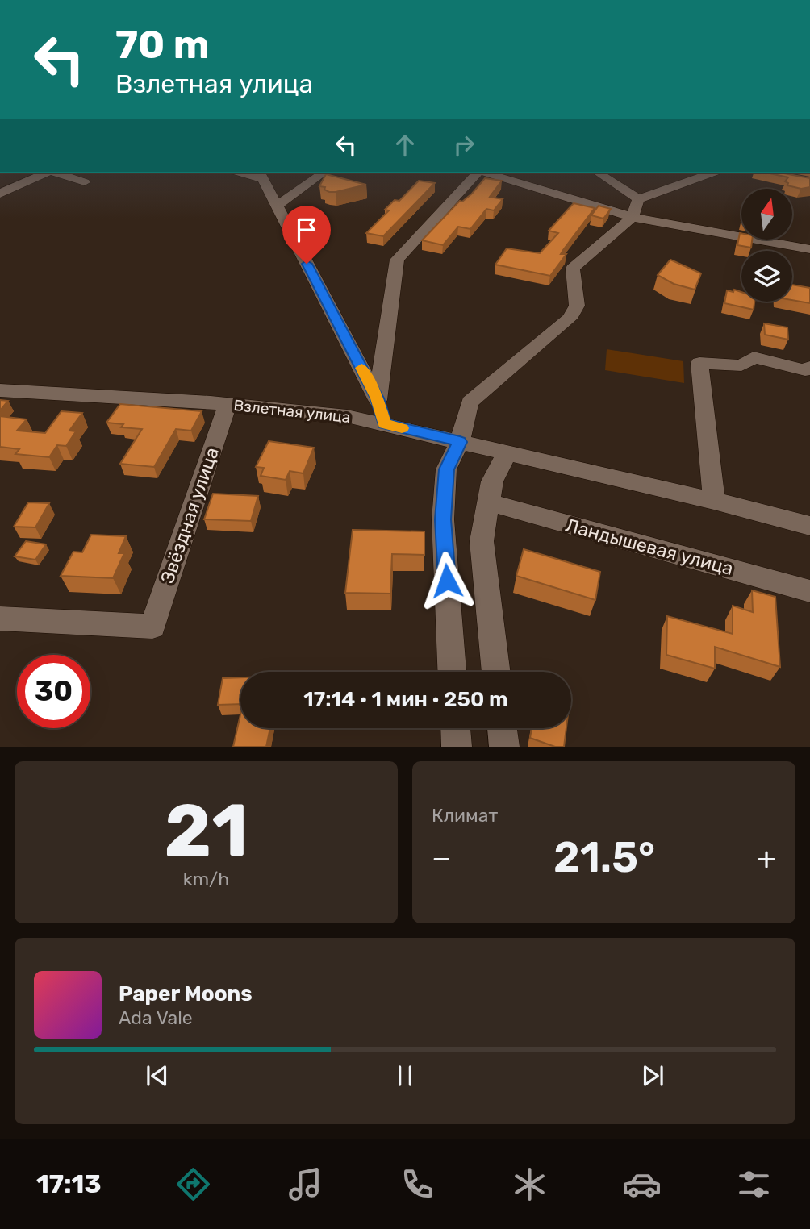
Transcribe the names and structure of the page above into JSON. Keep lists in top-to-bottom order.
{
  "streets": {
    "street": ["Взлетная улица", "Звёздная улица", "Ландышевая улица"]
  },
  "crossings": [
    ["Взлетная улица", "Звёздная улица"]
  ],
  "north": "top",
  "page": {
    "turn": ["70 m", "Взлетная улица"],
    "limit": "30",
    "trip": "17:14 · 1 мин · 250 m",
    "tile": [
      ["21", "km/h"],
      "Климат"
    ],
    "heat": ["−", "21.5°", "+"],
    "song": ["Paper Moons", "Ada Vale"],
    "tabs": "17:13"
  }
}
